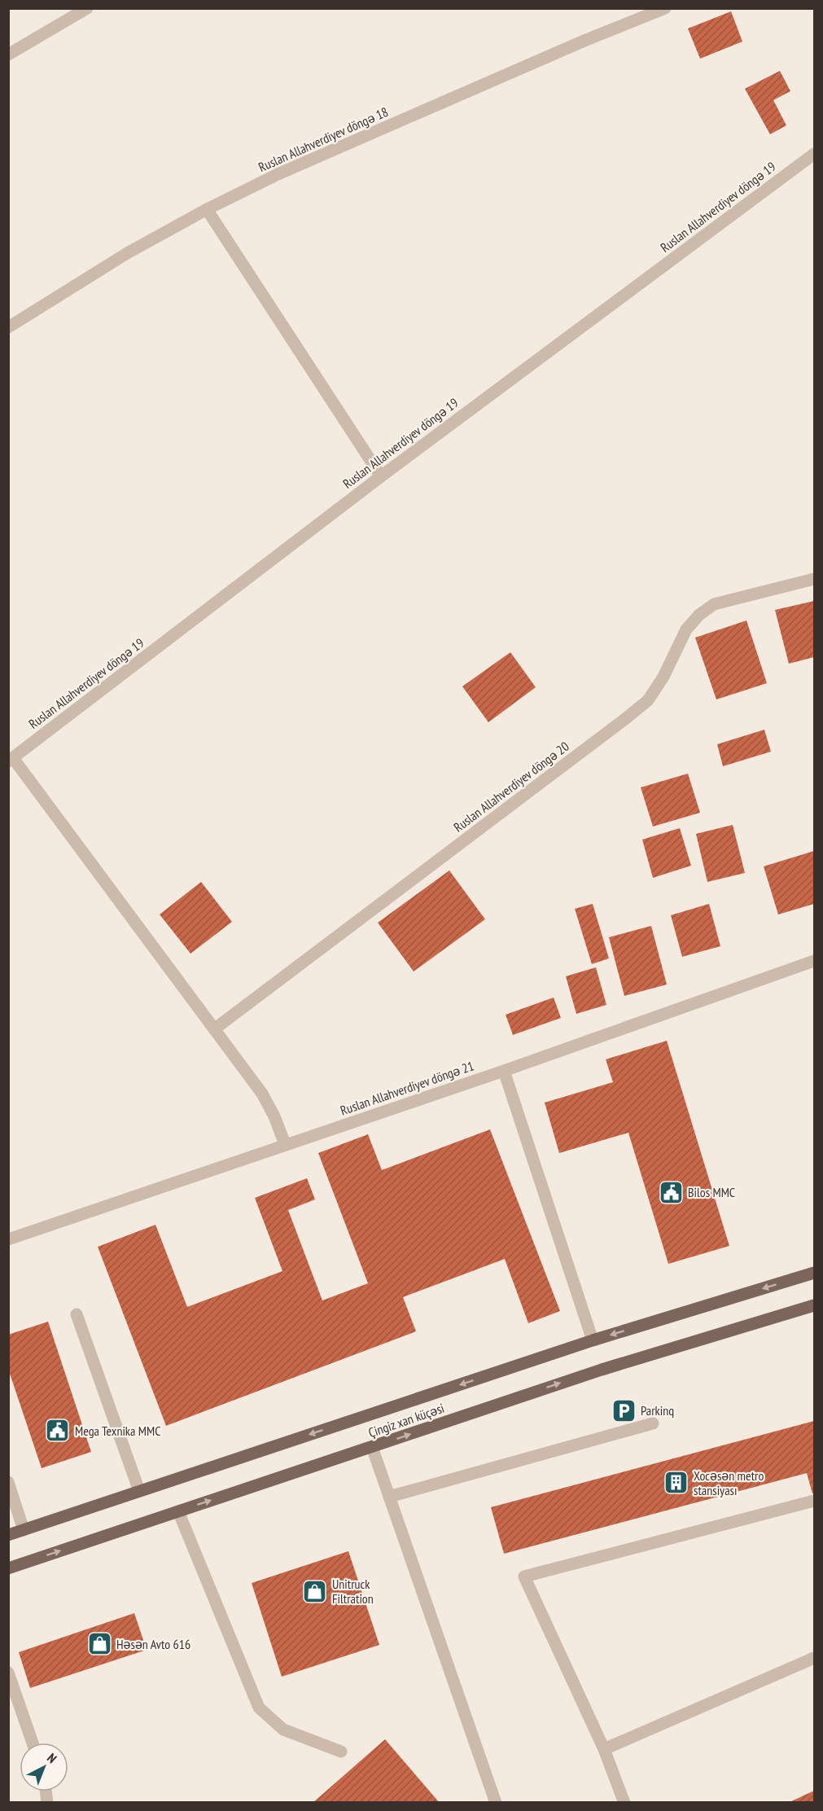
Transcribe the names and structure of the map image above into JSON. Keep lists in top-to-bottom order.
{
  "streets": {
    "main road": ["Çingiz xan küçəsi"],
    "street": [
      "Ruslan Allahverdiyev döngə 18",
      "Ruslan Allahverdiyev döngə 19",
      "Ruslan Allahverdiyev döngə 20",
      "Ruslan Allahverdiyev döngə 21"
    ]
  },
  "places": {
    "public building": ["Bilos MMC", "Mega Texnika MMC"],
    "parking": ["Parkinq"],
    "building": ["Xocəsən metro stansiyası"],
    "shop": ["Unitruck Filtration", "Həsən Avto 616"]
  },
  "north": "top right"
}
